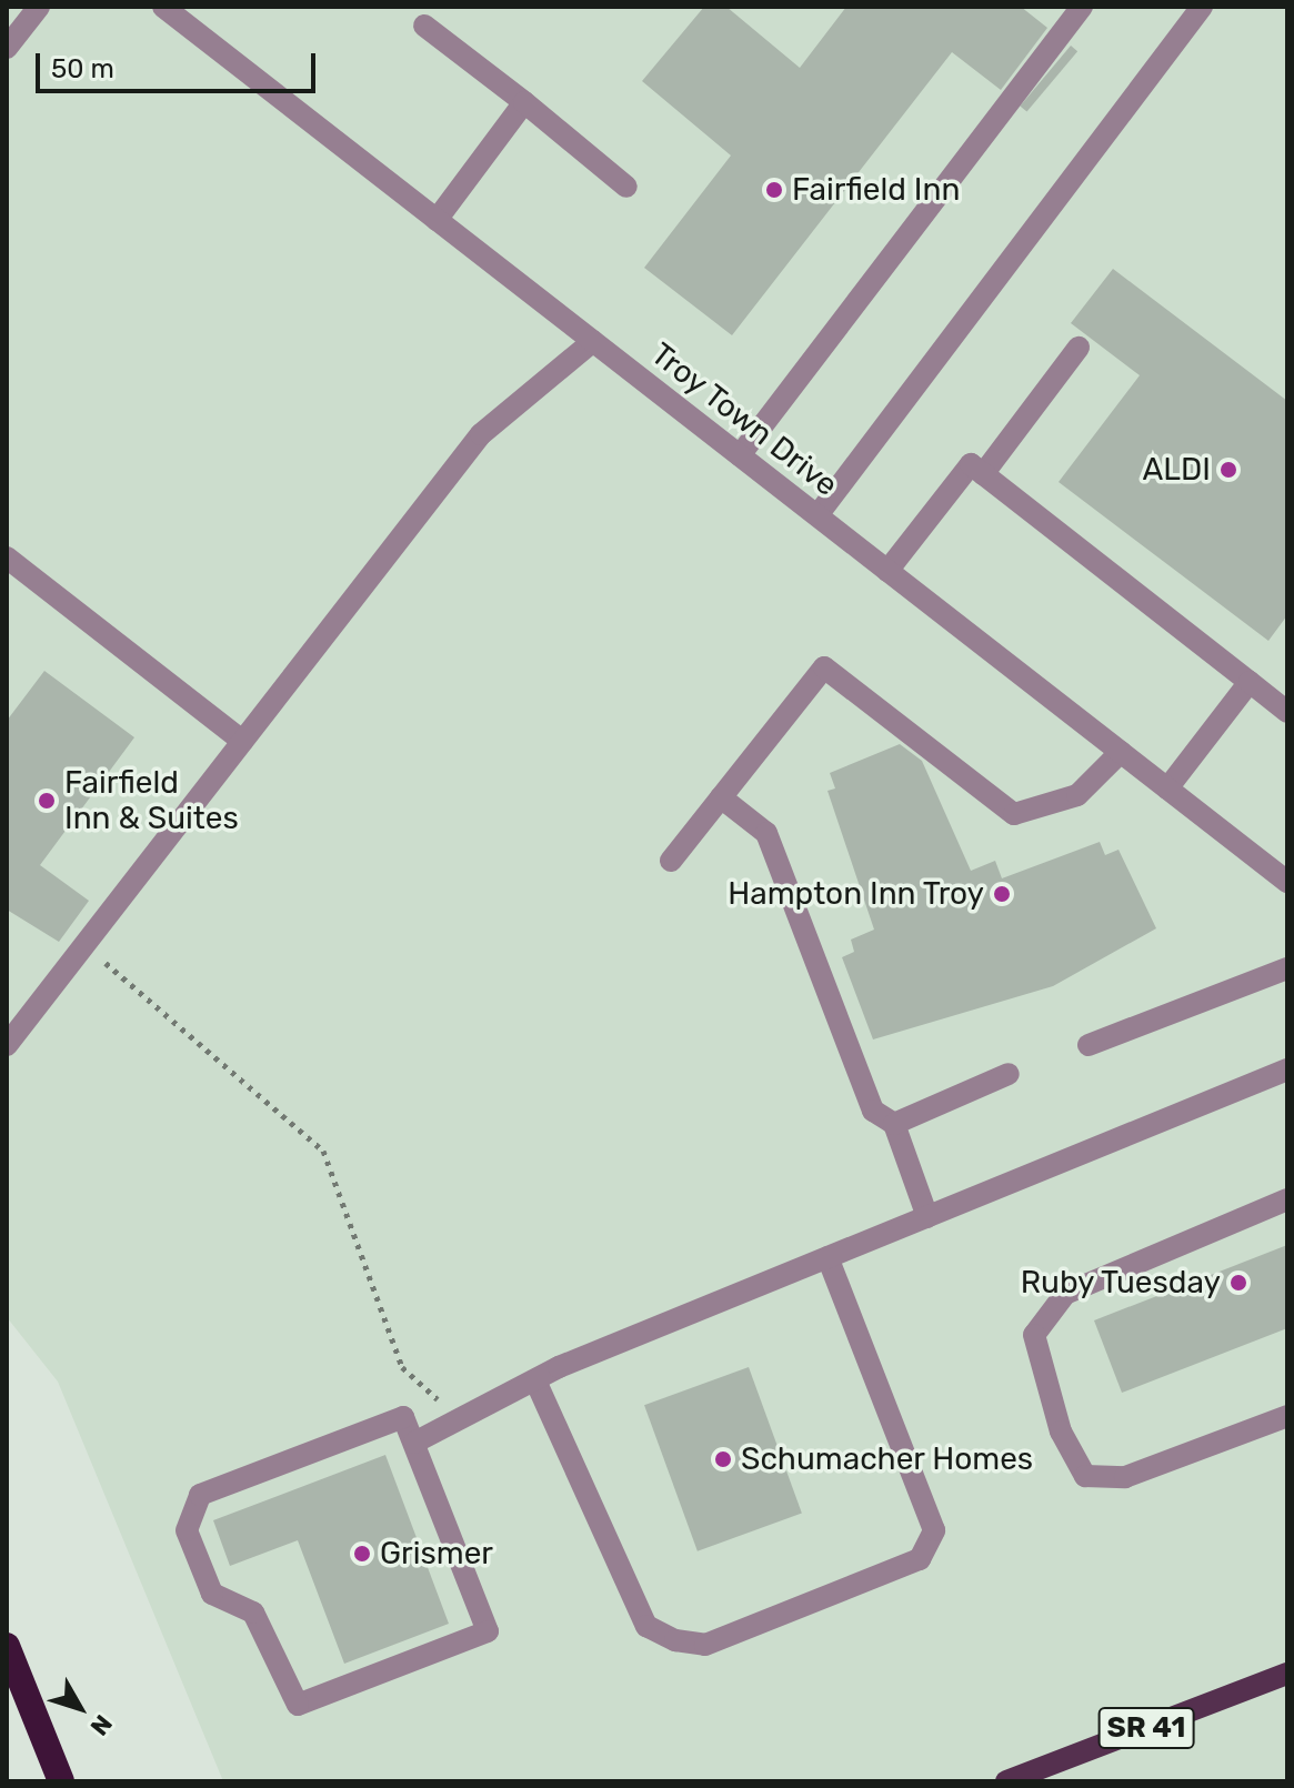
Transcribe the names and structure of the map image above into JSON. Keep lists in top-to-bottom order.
{
  "streets": {
    "main road": ["SR 41"],
    "street": ["Troy Town Drive"]
  },
  "places": [
    "Fairfield Inn",
    "ALDI",
    "Fairfield Inn & Suites",
    "Hampton Inn Troy",
    "Ruby Tuesday",
    "Schumacher Homes",
    "Grismer"
  ],
  "scale_bar": "50 m",
  "north": "bottom right"
}
